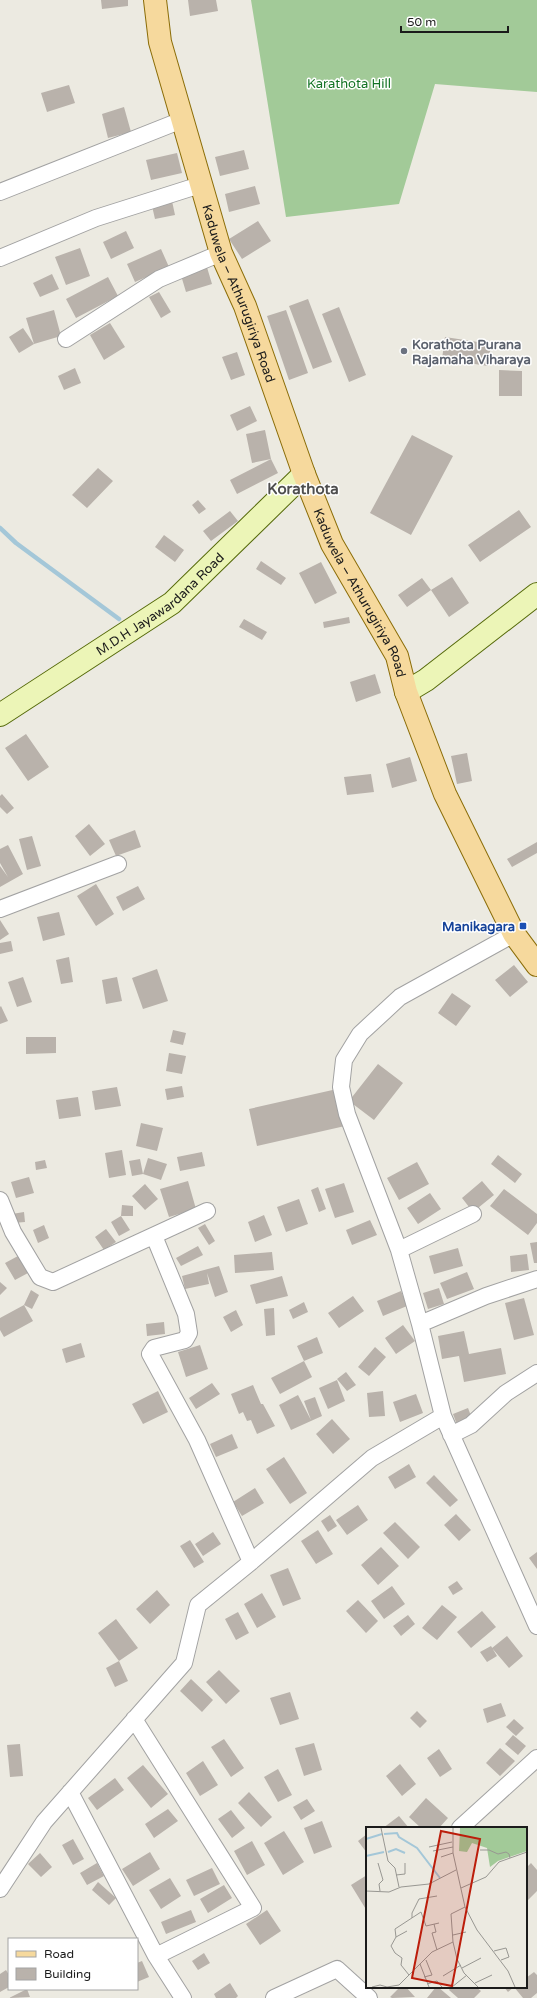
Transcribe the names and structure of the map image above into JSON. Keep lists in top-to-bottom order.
{
  "streets": {
    "main road": ["Kaduwela – Athurugiriya Road"],
    "street": ["M.D.H Jayawardana Road"]
  },
  "crossings": [
    ["Kaduwela – Athurugiriya Road", "M.D.H Jayawardana Road"]
  ],
  "districts": ["Korathota"],
  "parks": ["Karathota Hill"],
  "places": {
    "other": ["Korathota Purana Rajamaha Viharaya"],
    "transit": ["Manikagara"]
  },
  "legend": ["Road", "Building"],
  "scale_bar": "50 m"
}
